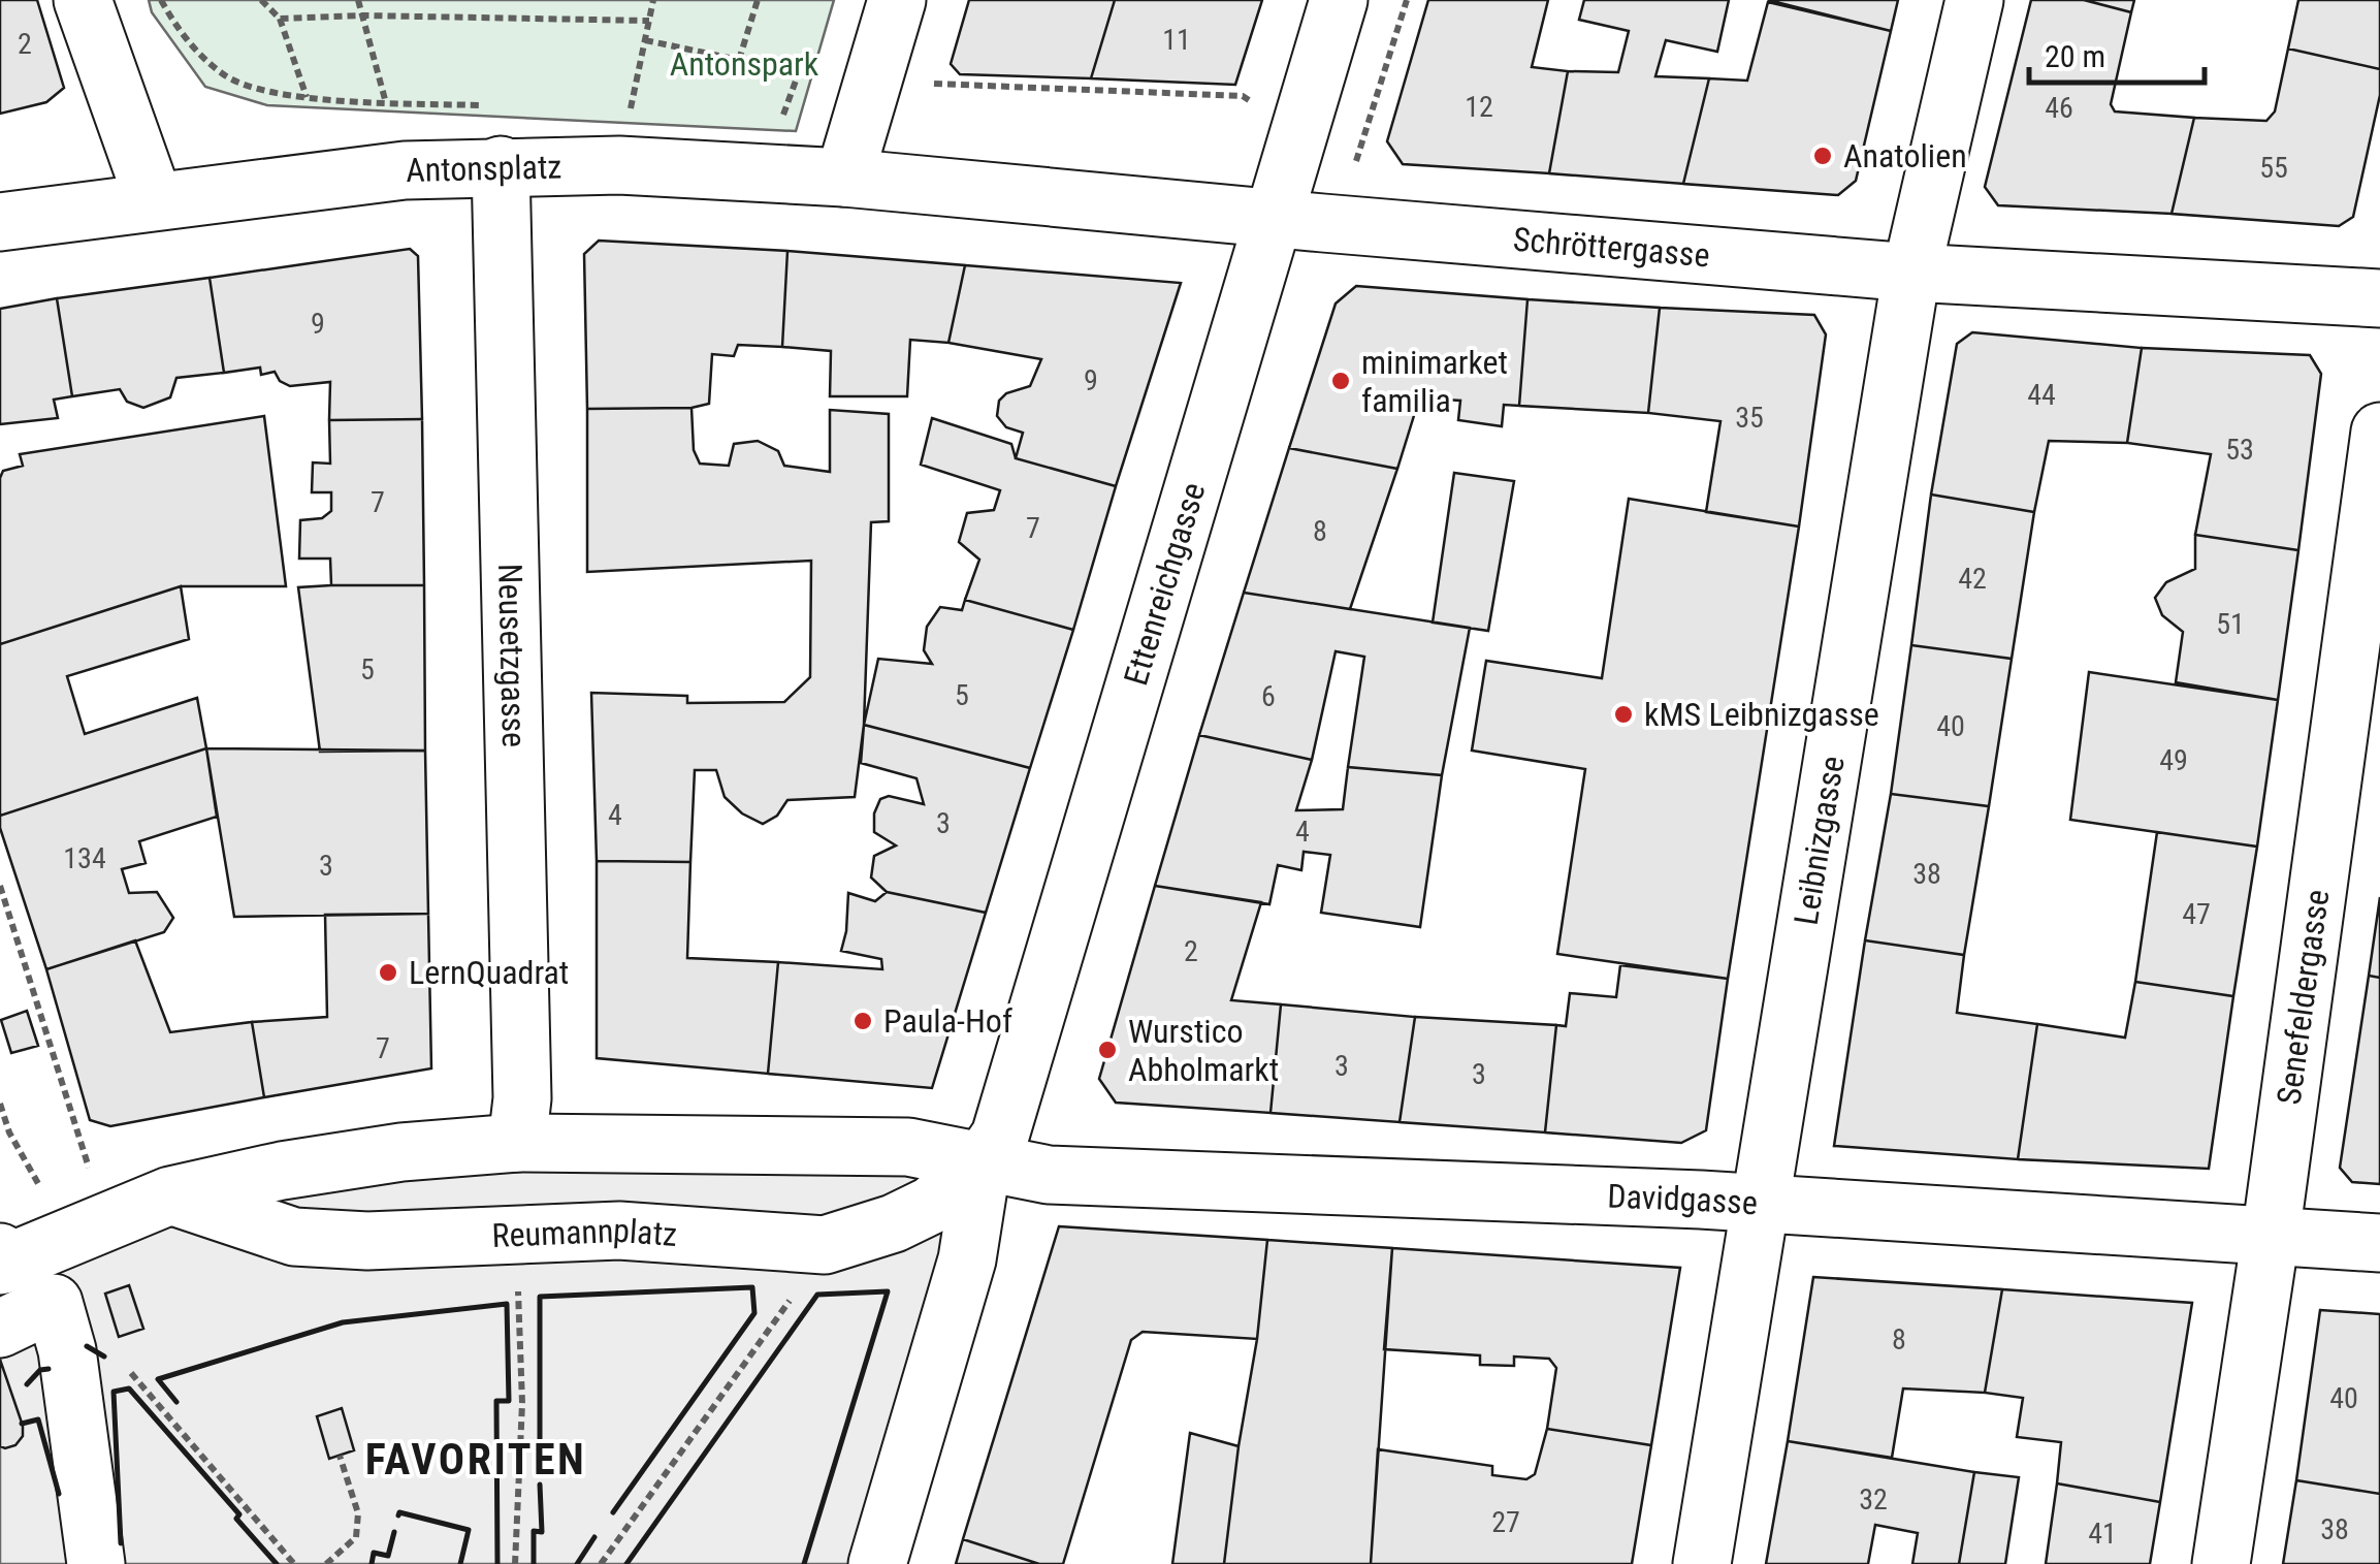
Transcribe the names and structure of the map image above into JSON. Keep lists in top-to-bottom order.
{
  "streets": {
    "street": [
      "Antonsplatz",
      "Schröttergasse",
      "Ettenreichgasse",
      "Neusetzgasse",
      "Leibnizgasse",
      "Senefeldergasse",
      "Davidgasse",
      "Reumannplatz"
    ]
  },
  "crossings": [
    ["Antonsplatz", "Schröttergasse"],
    ["Antonsplatz", "Neusetzgasse"],
    ["Schröttergasse", "Ettenreichgasse"],
    ["Schröttergasse", "Leibnizgasse"],
    ["Ettenreichgasse", "Davidgasse"],
    ["Ettenreichgasse", "Reumannplatz"],
    ["Leibnizgasse", "Davidgasse"],
    ["Senefeldergasse", "Davidgasse"],
    ["Davidgasse", "Reumannplatz"]
  ],
  "districts": ["FAVORITEN"],
  "parks": ["Antonspark"],
  "places": [
    "Anatolien",
    "minimarket familia",
    "kMS Leibnizgasse",
    "LernQuadrat",
    "Paula-Hof",
    "Wurstico Abholmarkt"
  ],
  "house_numbers": [
    "11",
    "2",
    "12",
    "46",
    "55",
    "9",
    "9",
    "44",
    "35",
    "53",
    "7",
    "7",
    "8",
    "42",
    "51",
    "5",
    "5",
    "6",
    "40",
    "49",
    "4",
    "3",
    "4",
    "134",
    "3",
    "38",
    "47",
    "2",
    "7",
    "3",
    "3",
    "8",
    "40",
    "32",
    "27",
    "38",
    "41"
  ],
  "scale_bar": "20 m"
}
